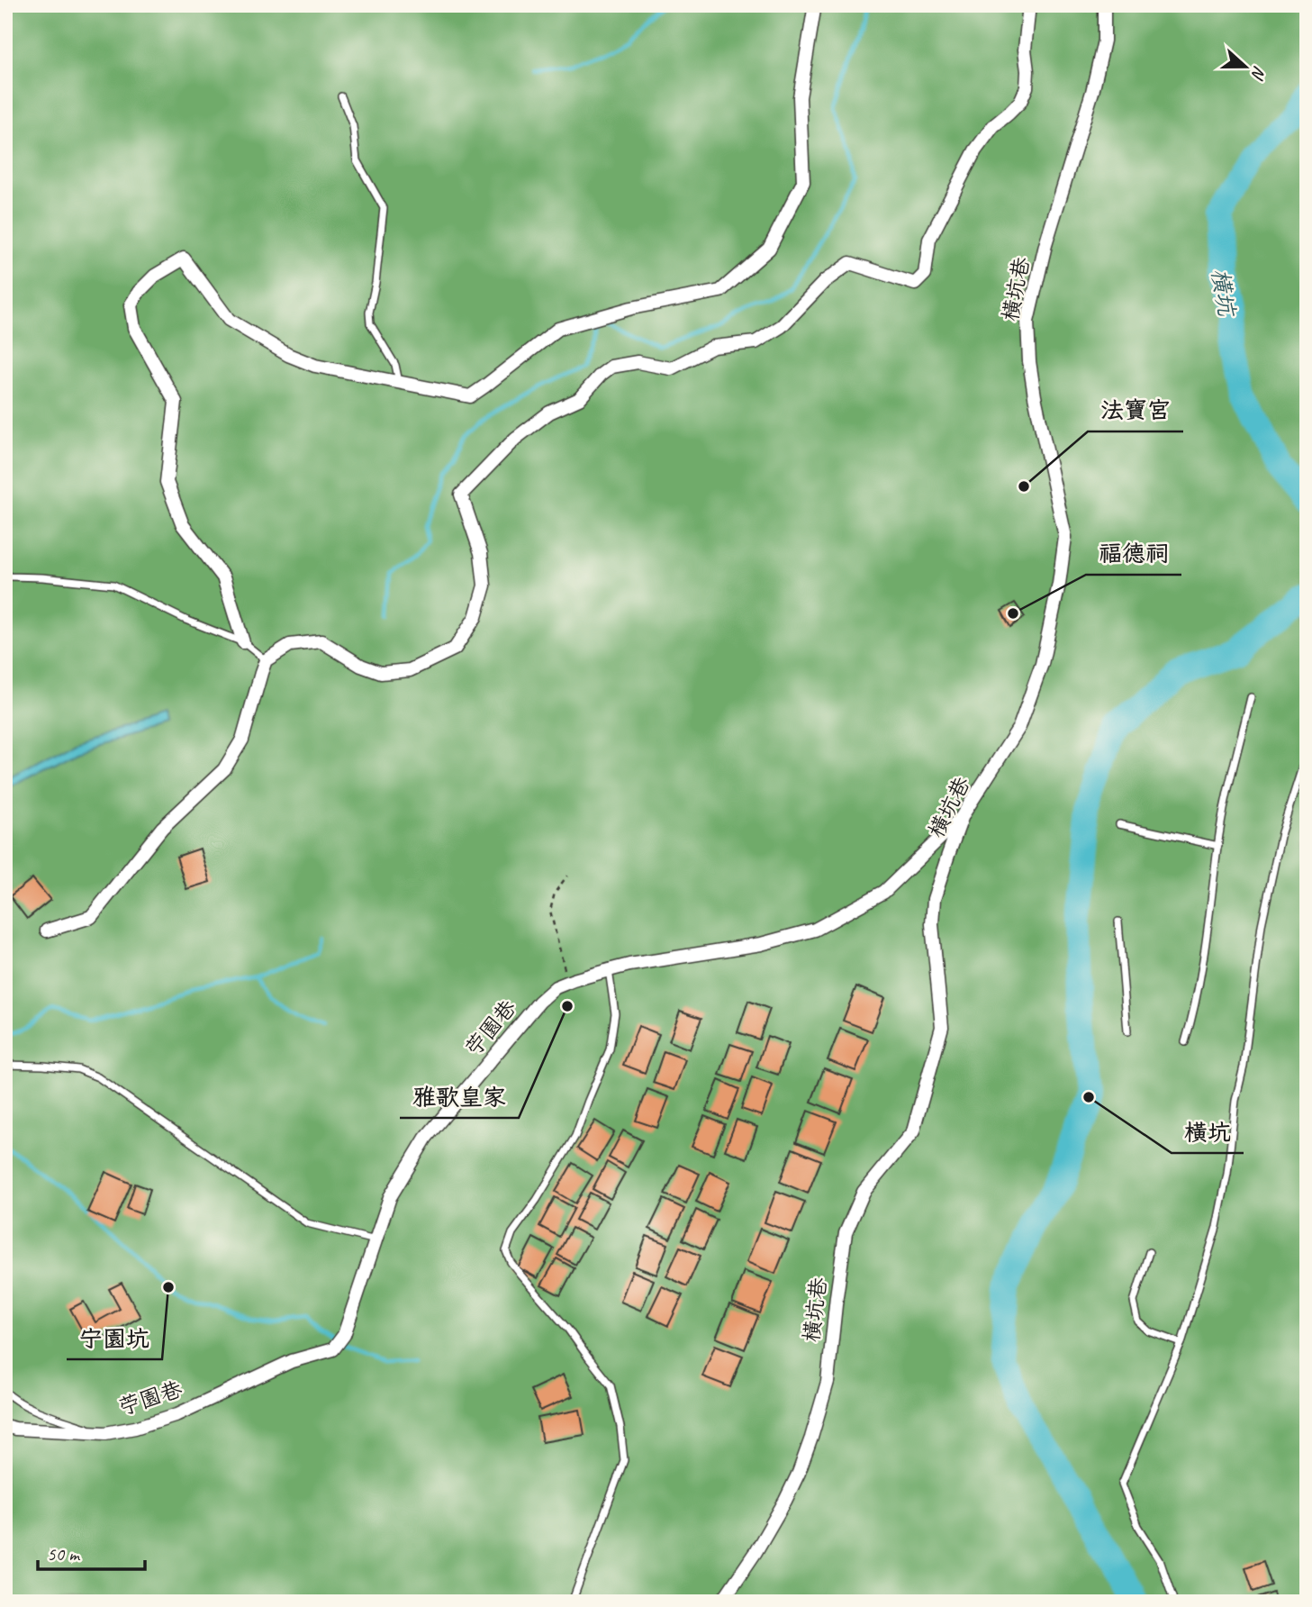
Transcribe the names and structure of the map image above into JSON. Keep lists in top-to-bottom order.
{
  "streets": {
    "street": ["橫坑巷", "苧園巷"]
  },
  "crossings": [
    ["橫坑巷", "苧園巷"]
  ],
  "water": ["橫坑"],
  "places": [
    "法寶宮",
    "福德祠",
    "雅歌皇家",
    "橫坑",
    "宁園坑"
  ],
  "scale_bar": "50 m",
  "north": "right"
}
